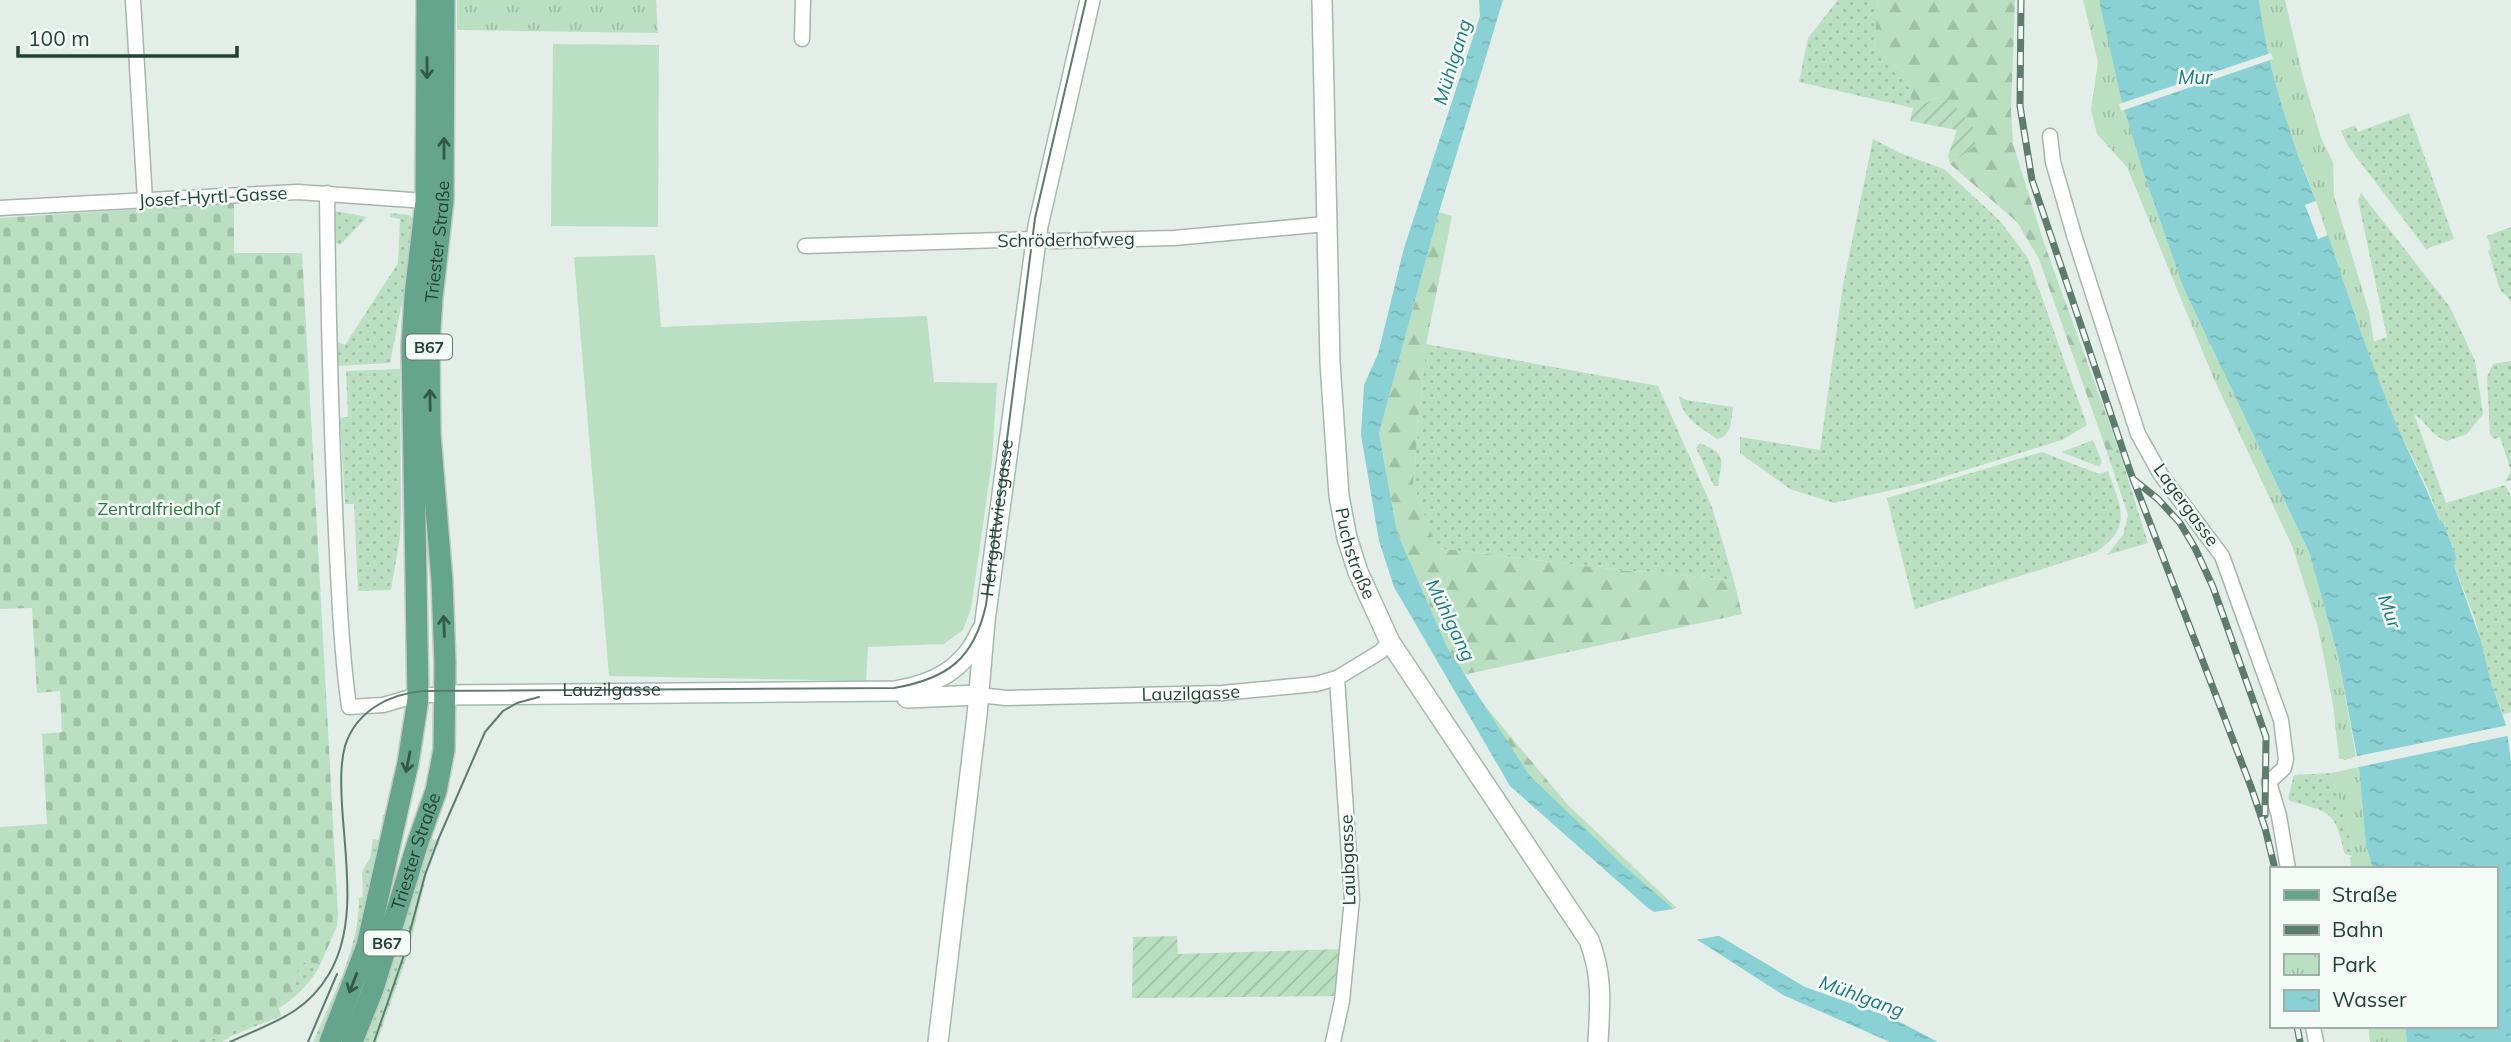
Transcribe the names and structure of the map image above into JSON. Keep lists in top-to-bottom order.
{
  "streets": {
    "main road": ["Triester Straße", "B67"],
    "street": [
      "Josef-Hyrtl-Gasse",
      "Schröderhofweg",
      "Lagergasse",
      "Herrgottwiesgasse",
      "Puchstraße",
      "Lauzilgasse",
      "Laubgasse"
    ]
  },
  "crossings": [
    ["Josef-Hyrtl-Gasse", "Triester Straße"],
    ["Schröderhofweg", "Herrgottwiesgasse"],
    ["Schröderhofweg", "Puchstraße"],
    ["Triester Straße", "Lauzilgasse"],
    ["Herrgottwiesgasse", "Lauzilgasse"],
    ["Puchstraße", "Lauzilgasse"],
    ["Lauzilgasse", "Laubgasse"]
  ],
  "water": ["Mühlgang", "Mur"],
  "parks": ["Zentralfriedhof"],
  "legend": [
    "Straße",
    "Bahn",
    "Park",
    "Wasser"
  ],
  "scale_bar": "100 m"
}
